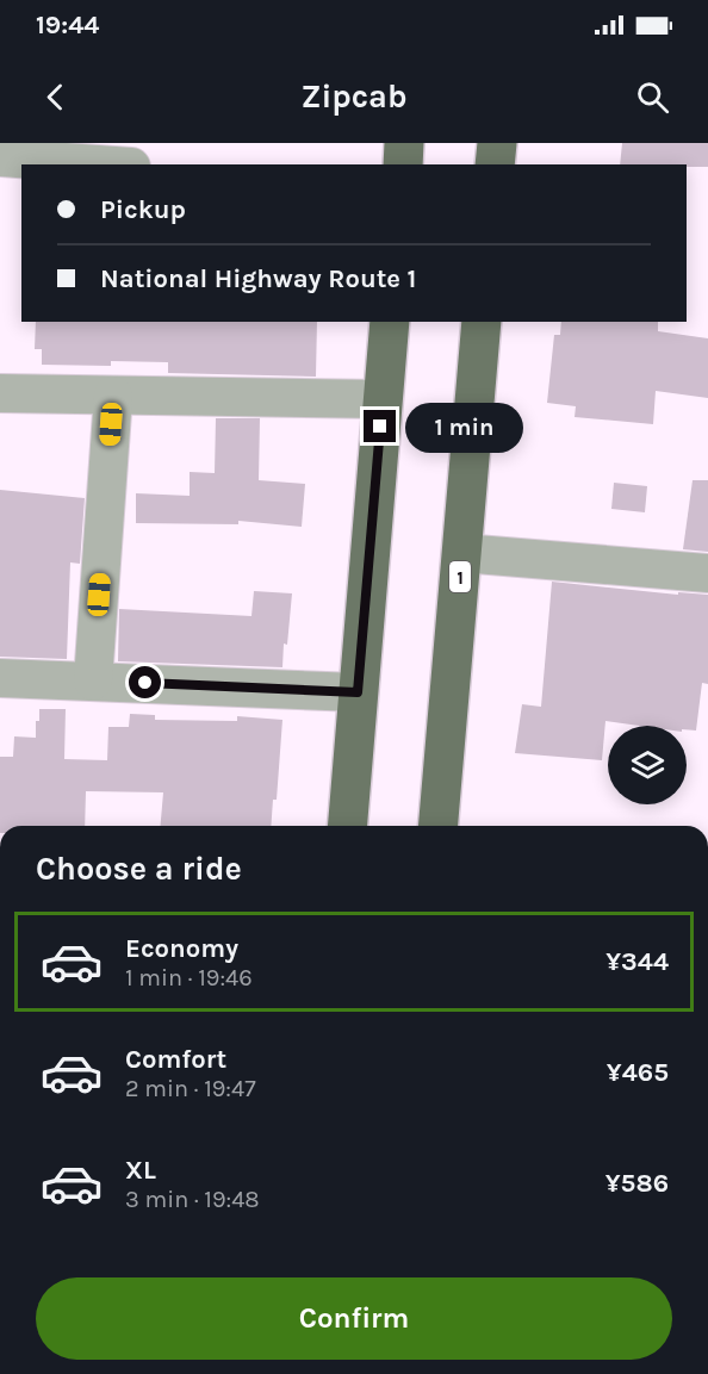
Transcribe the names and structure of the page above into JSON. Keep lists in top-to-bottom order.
{
  "streets": {
    "highway": ["1"]
  },
  "page": {
    "status": "19:44",
    "header": "Zipcab",
    "banner": ["Pickup", "National Highway Route 1"],
    "bubble": "1 min",
    "heading": "Choose a ride",
    "list": [
      {
        "name": "Economy",
        "note": "1 min · 19:46",
        "value": "¥344"
      },
      {
        "name": "Comfort",
        "note": "2 min · 19:47",
        "value": "¥465"
      },
      {
        "name": "XL",
        "note": "3 min · 19:48",
        "value": "¥586"
      }
    ],
    "buttons": "Confirm"
  }
}
